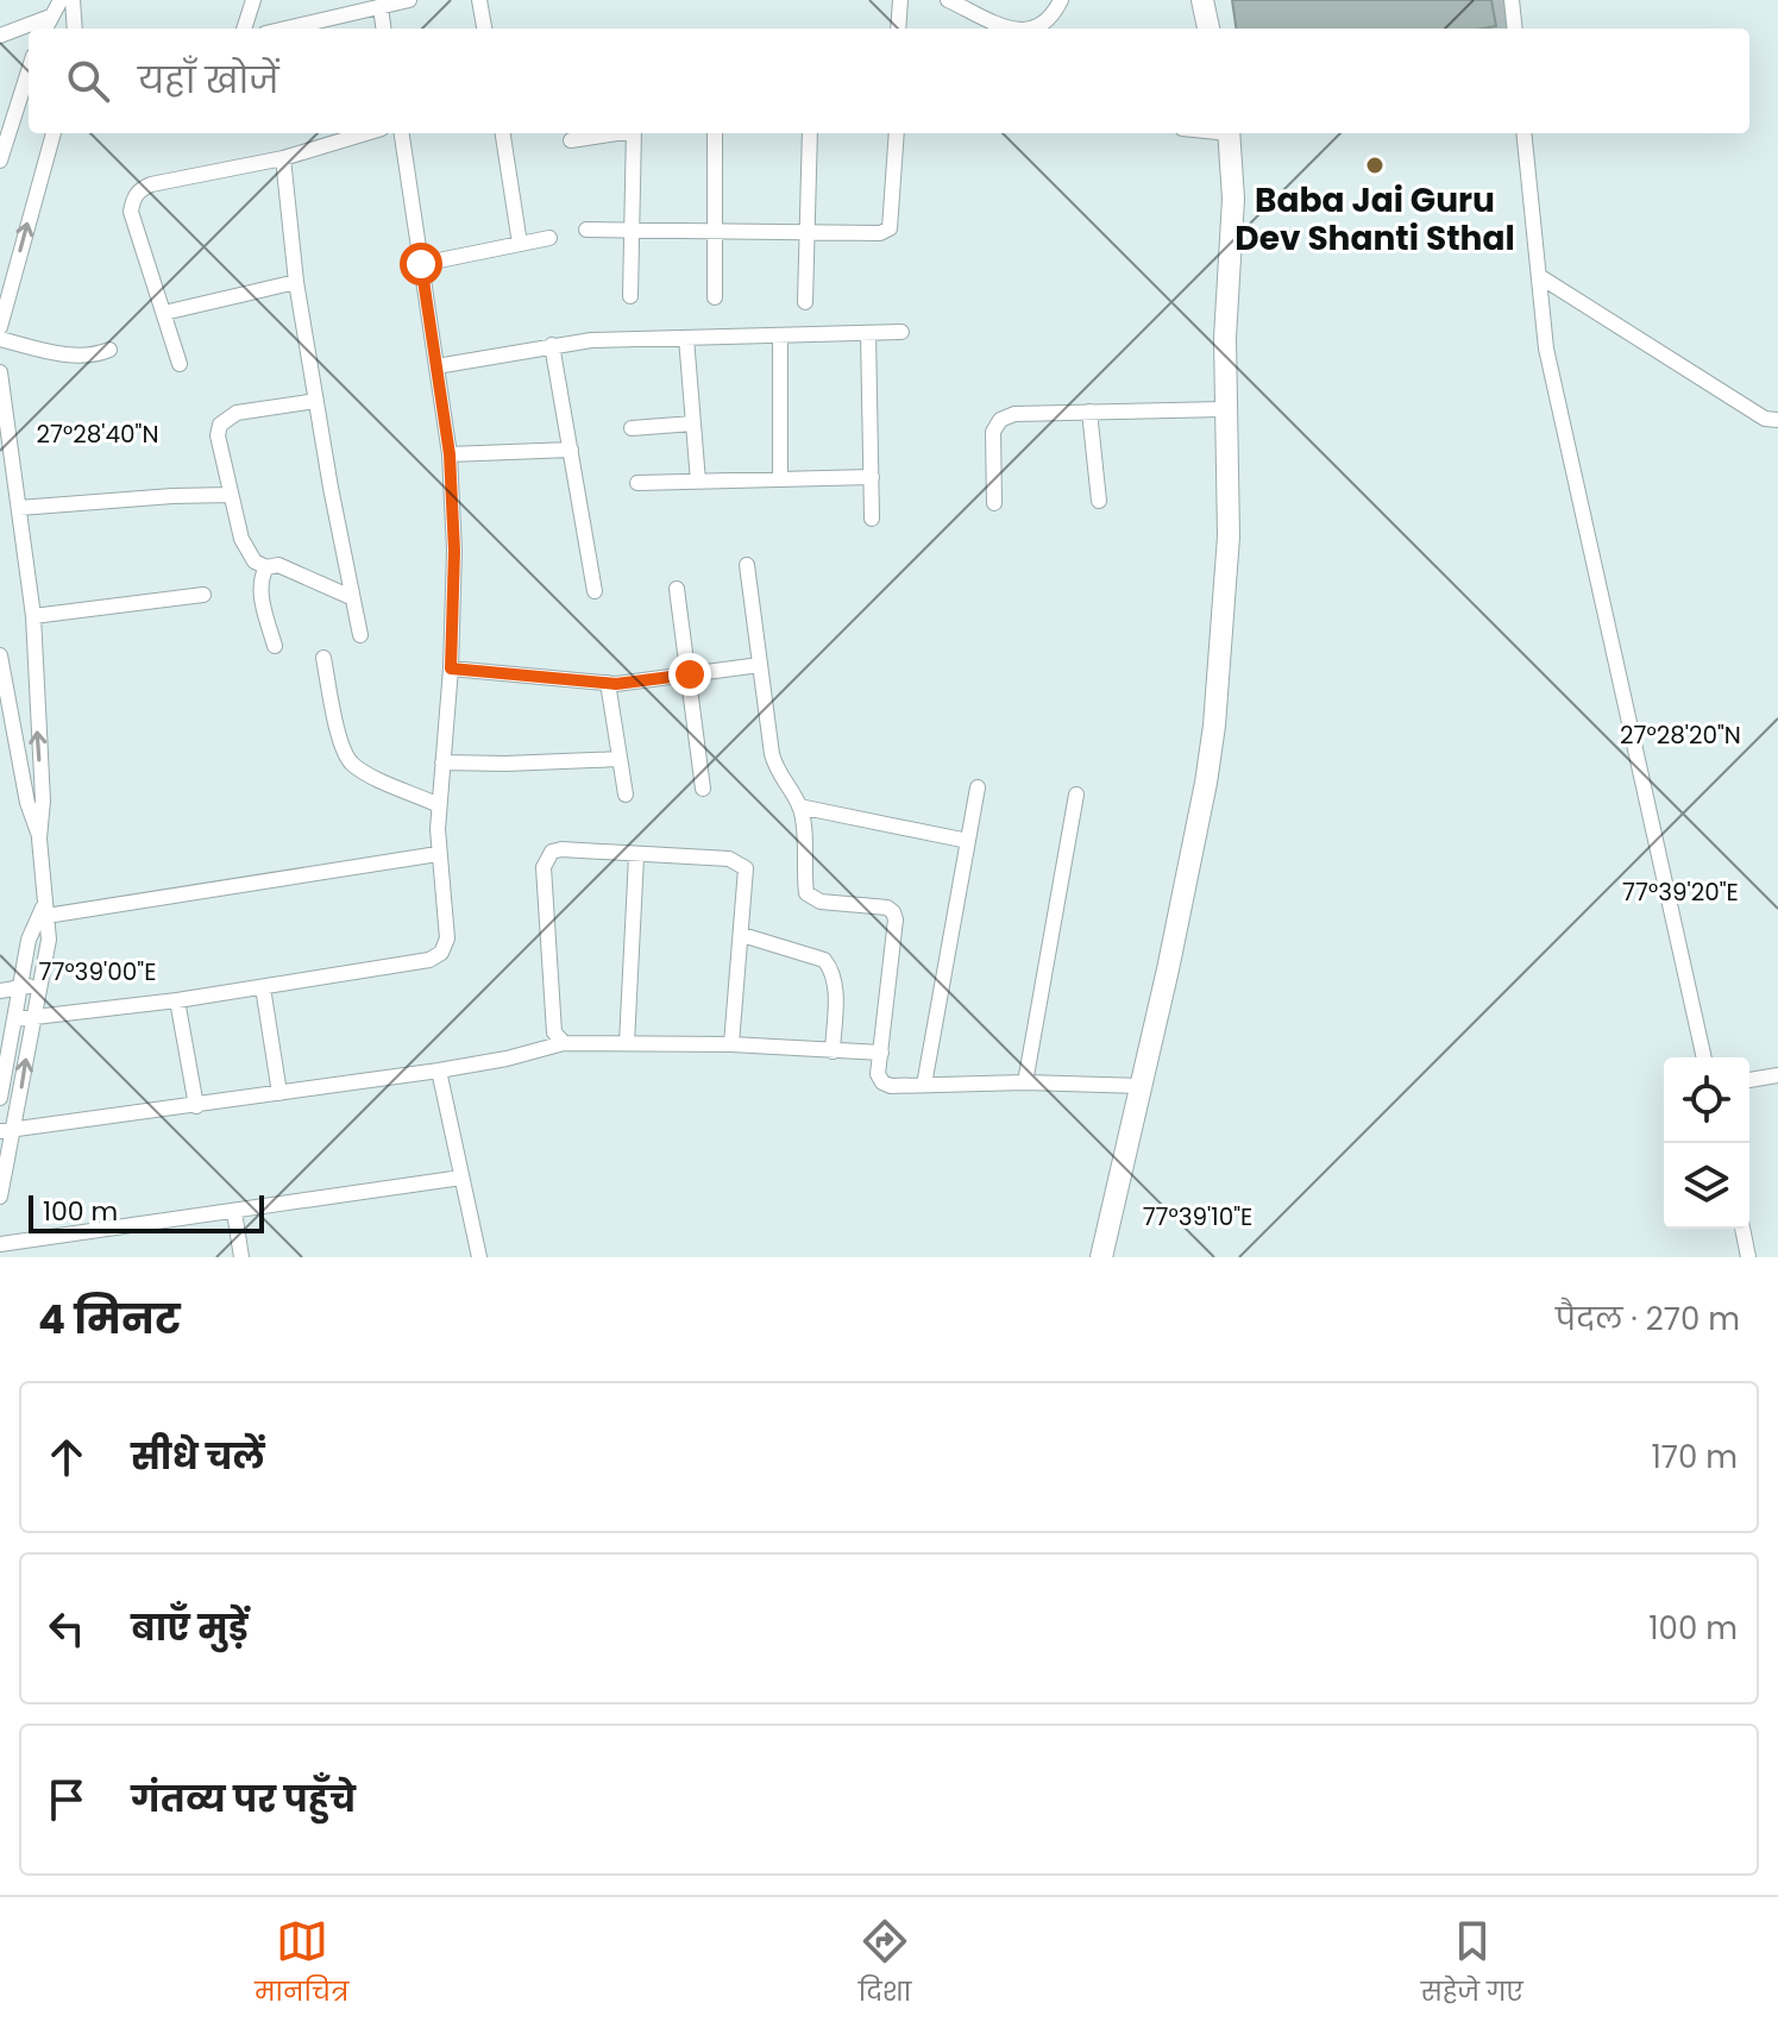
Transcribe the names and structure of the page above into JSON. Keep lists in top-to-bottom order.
{
  "places": ["Baba Jai Guru Dev Shanti Sthal"],
  "scale_bar": "100 m",
  "page": {
    "search": "यहाँ खोजें",
    "scale": "100 m",
    "heading": ["4 मिनट", "पैदल · 270 m"],
    "list": [
      ["सीधे चलें", "170 m"],
      ["बाएँ मुड़ें", "100 m"],
      "गंतव्य पर पहुँचे"
    ],
    "nav": ["मानचित्र", "दिशा", "सहेजे गए"]
  },
  "coordinates": [
    "27°28'40\"N",
    "27°28'20\"N",
    "77°39'20\"E",
    "77°39'00\"E",
    "77°39'10\"E"
  ]
}
